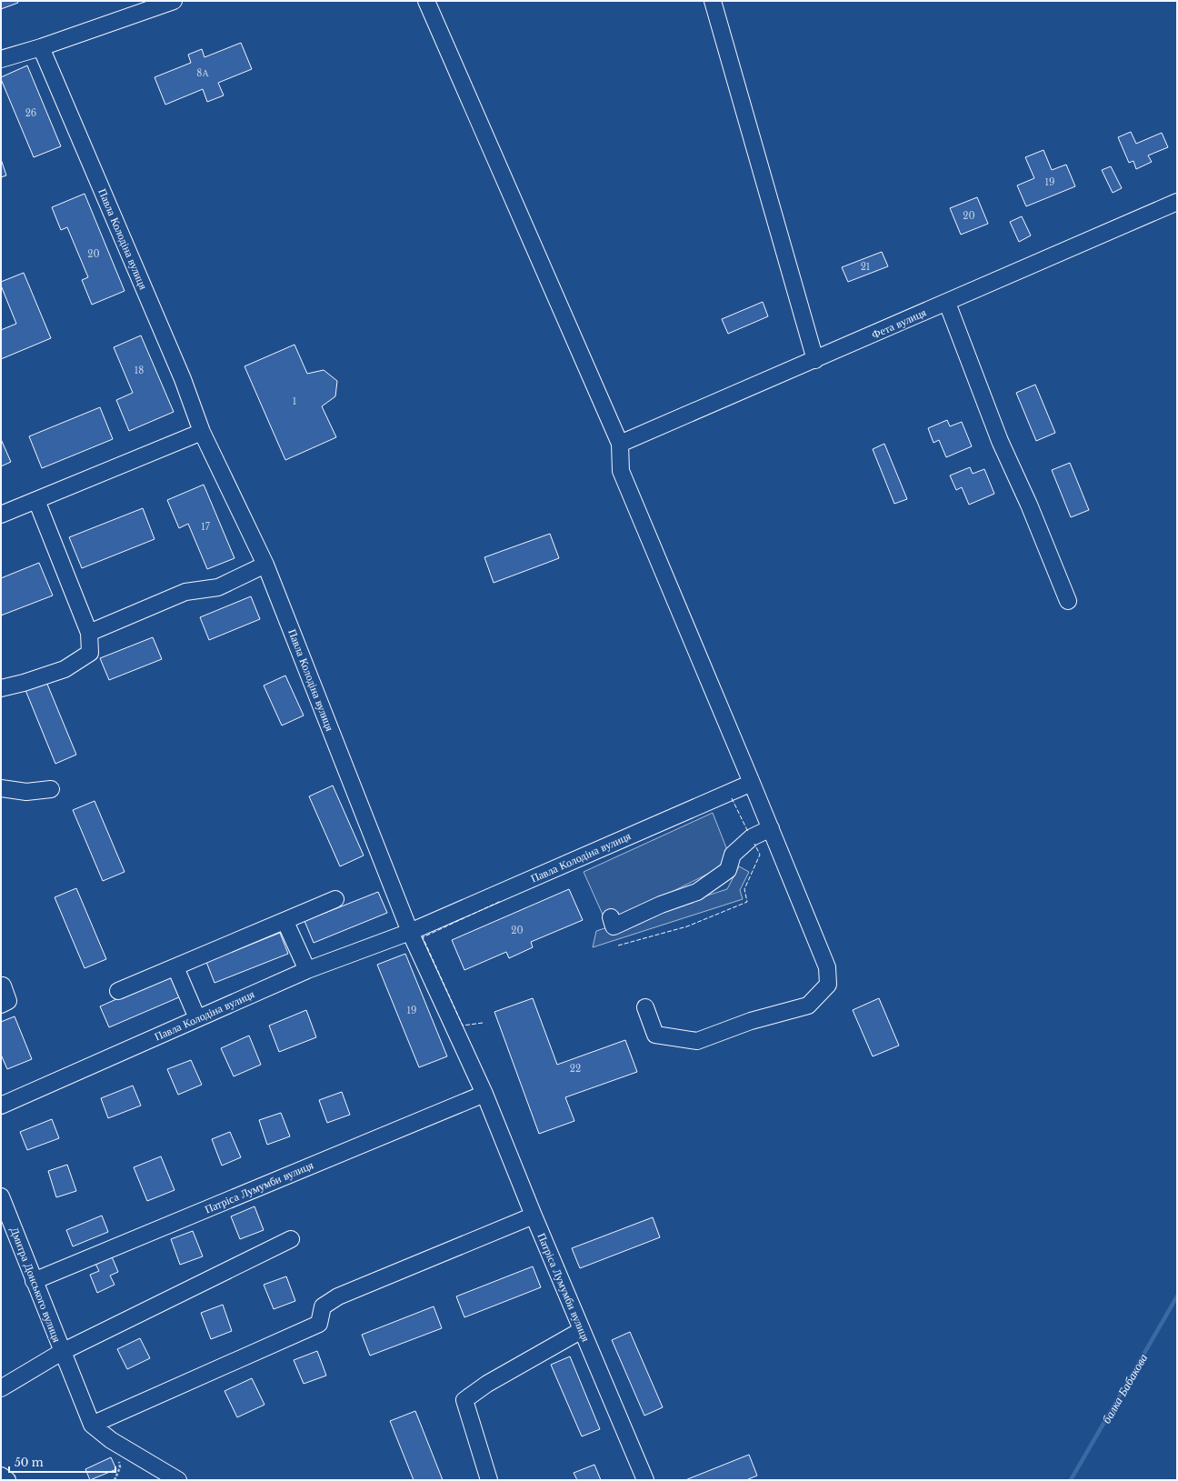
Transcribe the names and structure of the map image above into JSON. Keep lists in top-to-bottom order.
{
  "streets": {
    "street": [
      "Павла Колодіна вулиця",
      "Фета вулиця",
      "Патріса Лумумби вулиця",
      "Дмитра Донського вулиця"
    ]
  },
  "crossings": [
    ["Павла Колодіна вулиця", "Патріса Лумумби вулиця"],
    ["Патріса Лумумби вулиця", "Дмитра Донського вулиця"]
  ],
  "water": ["балка Бабакова"],
  "house_numbers": [
    "8А",
    "26",
    "19",
    "20",
    "20",
    "21",
    "18",
    "1",
    "17",
    "20",
    "19",
    "22"
  ],
  "scale_bar": "50 m"
}
